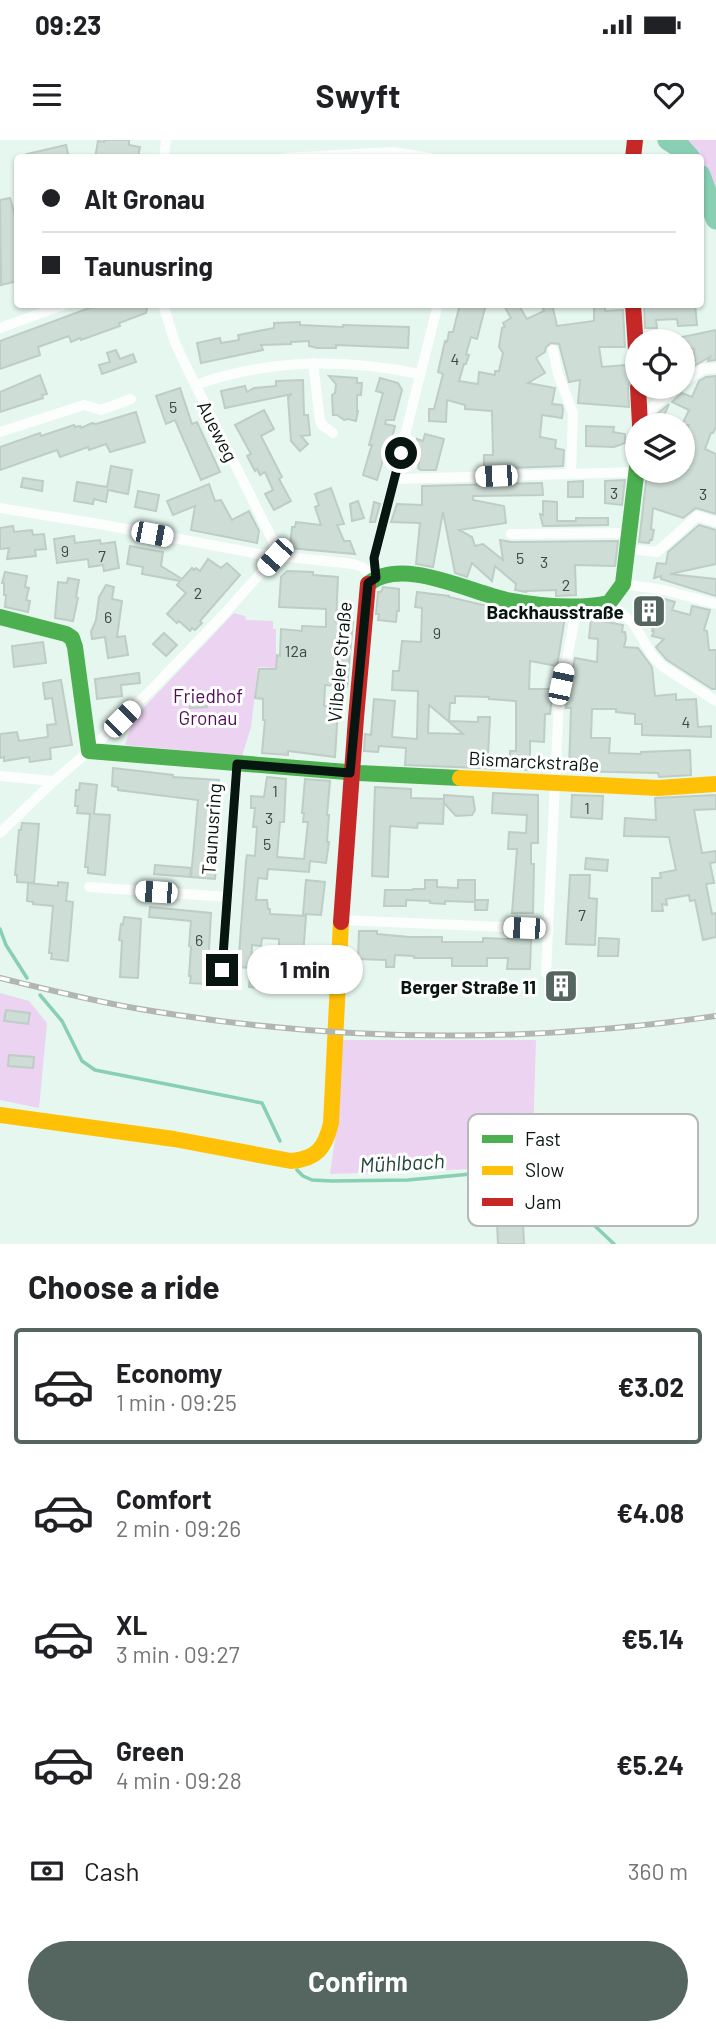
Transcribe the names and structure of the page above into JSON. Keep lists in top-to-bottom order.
{
  "streets": {
    "street": [
      "Aueweg",
      "Vilbeler Straße",
      "Bismarckstraße",
      "Taunusring"
    ]
  },
  "crossings": [
    ["Vilbeler Straße", "Bismarckstraße"],
    ["Vilbeler Straße", "Taunusring"],
    ["Bismarckstraße", "Taunusring"]
  ],
  "water": ["Mühlbach"],
  "parks": ["Friedhof Gronau"],
  "places": {
    "building": ["Backhausstraße", "Berger Straße 11"]
  },
  "house_numbers": [
    "4",
    "5",
    "3",
    "3",
    "9",
    "7",
    "5",
    "3",
    "2",
    "2",
    "6",
    "9",
    "12a",
    "4",
    "1",
    "1",
    "3",
    "5",
    "7",
    "6"
  ],
  "legend": ["Fast", "Slow", "Jam"],
  "page": {
    "status": "09:23",
    "header": "Swyft",
    "banner": ["Alt Gronau", "Taunusring"],
    "bubble": "1 min",
    "heading": "Choose a ride",
    "list": [
      {
        "name": "Economy",
        "note": "1 min · 09:25",
        "value": "€3.02"
      },
      {
        "name": "Comfort",
        "note": "2 min · 09:26",
        "value": "€4.08"
      },
      {
        "name": "XL",
        "note": "3 min · 09:27",
        "value": "€5.14"
      },
      {
        "name": "Green",
        "note": "4 min · 09:28",
        "value": "€5.24"
      }
    ],
    "pay": ["Cash", "360 m"],
    "buttons": "Confirm"
  }
}
